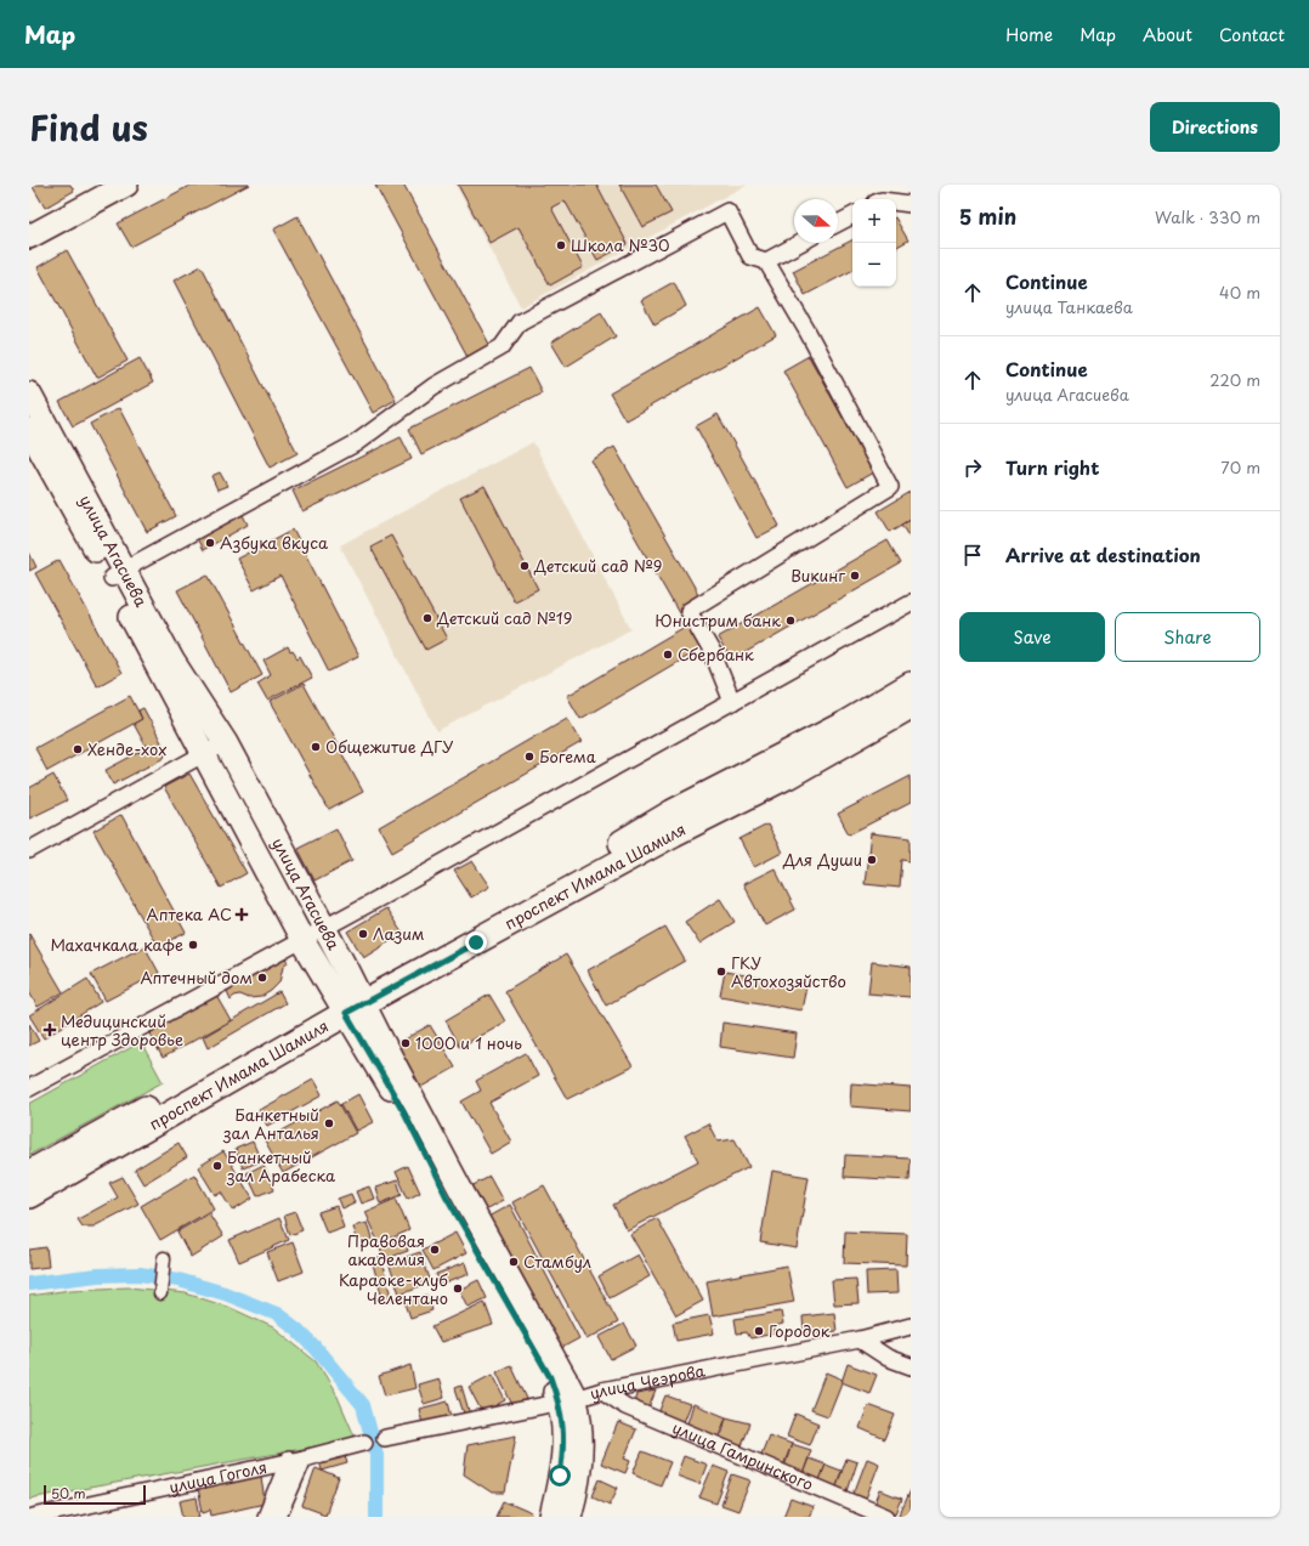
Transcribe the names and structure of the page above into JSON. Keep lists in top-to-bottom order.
{
  "streets": {
    "main road": ["улица Агасиева", "проспект Имама Шамиля"],
    "street": ["улица Чеэрова", "улица Гамринского", "улица Гоголя"]
  },
  "crossings": [
    ["улица Агасиева", "проспект Имама Шамиля"],
    ["улица Агасиева", "улица Чеэрова"],
    ["улица Чеэрова", "улица Гамринского"]
  ],
  "places": {
    "other": [
      "Школа №30",
      "Азбука вкуса",
      "Детский сад №9",
      "Викинг",
      "Детский сад №19",
      "Юнистрим банк",
      "Сбербанк",
      "Общежитие ДГУ",
      "Хенде-хох",
      "Богема",
      "Для Души",
      "Лазим",
      "Махачкала кафе",
      "ГКУ Автохозяйство",
      "Аптечный дом",
      "1000 и 1 ночь",
      "Банкетный зал Анталья",
      "Банкетный зал Арабеска",
      "Правовая академия",
      "Стамбул",
      "Караоке-клуб Челентано",
      "Городок"
    ],
    "health": ["Аптека АС", "Медицинский центр Здоровье"]
  },
  "scale_bar": "50 m",
  "north": "right",
  "page": {
    "header": "Map",
    "nav": [
      "Home",
      "Map",
      "About",
      "Contact"
    ],
    "title": "Find us",
    "buttons": [
      "Directions",
      ["Save", "Share"]
    ],
    "heading": ["5 min", "Walk · 330 m"],
    "map_buttons": ["+", "−"],
    "list": [
      ["Continue", "улица Танкаева", "40 m"],
      ["Continue", "улица Агасиева", "220 m"],
      ["Turn right", "70 m"],
      "Arrive at destination"
    ],
    "scale": "50 m"
  }
}
